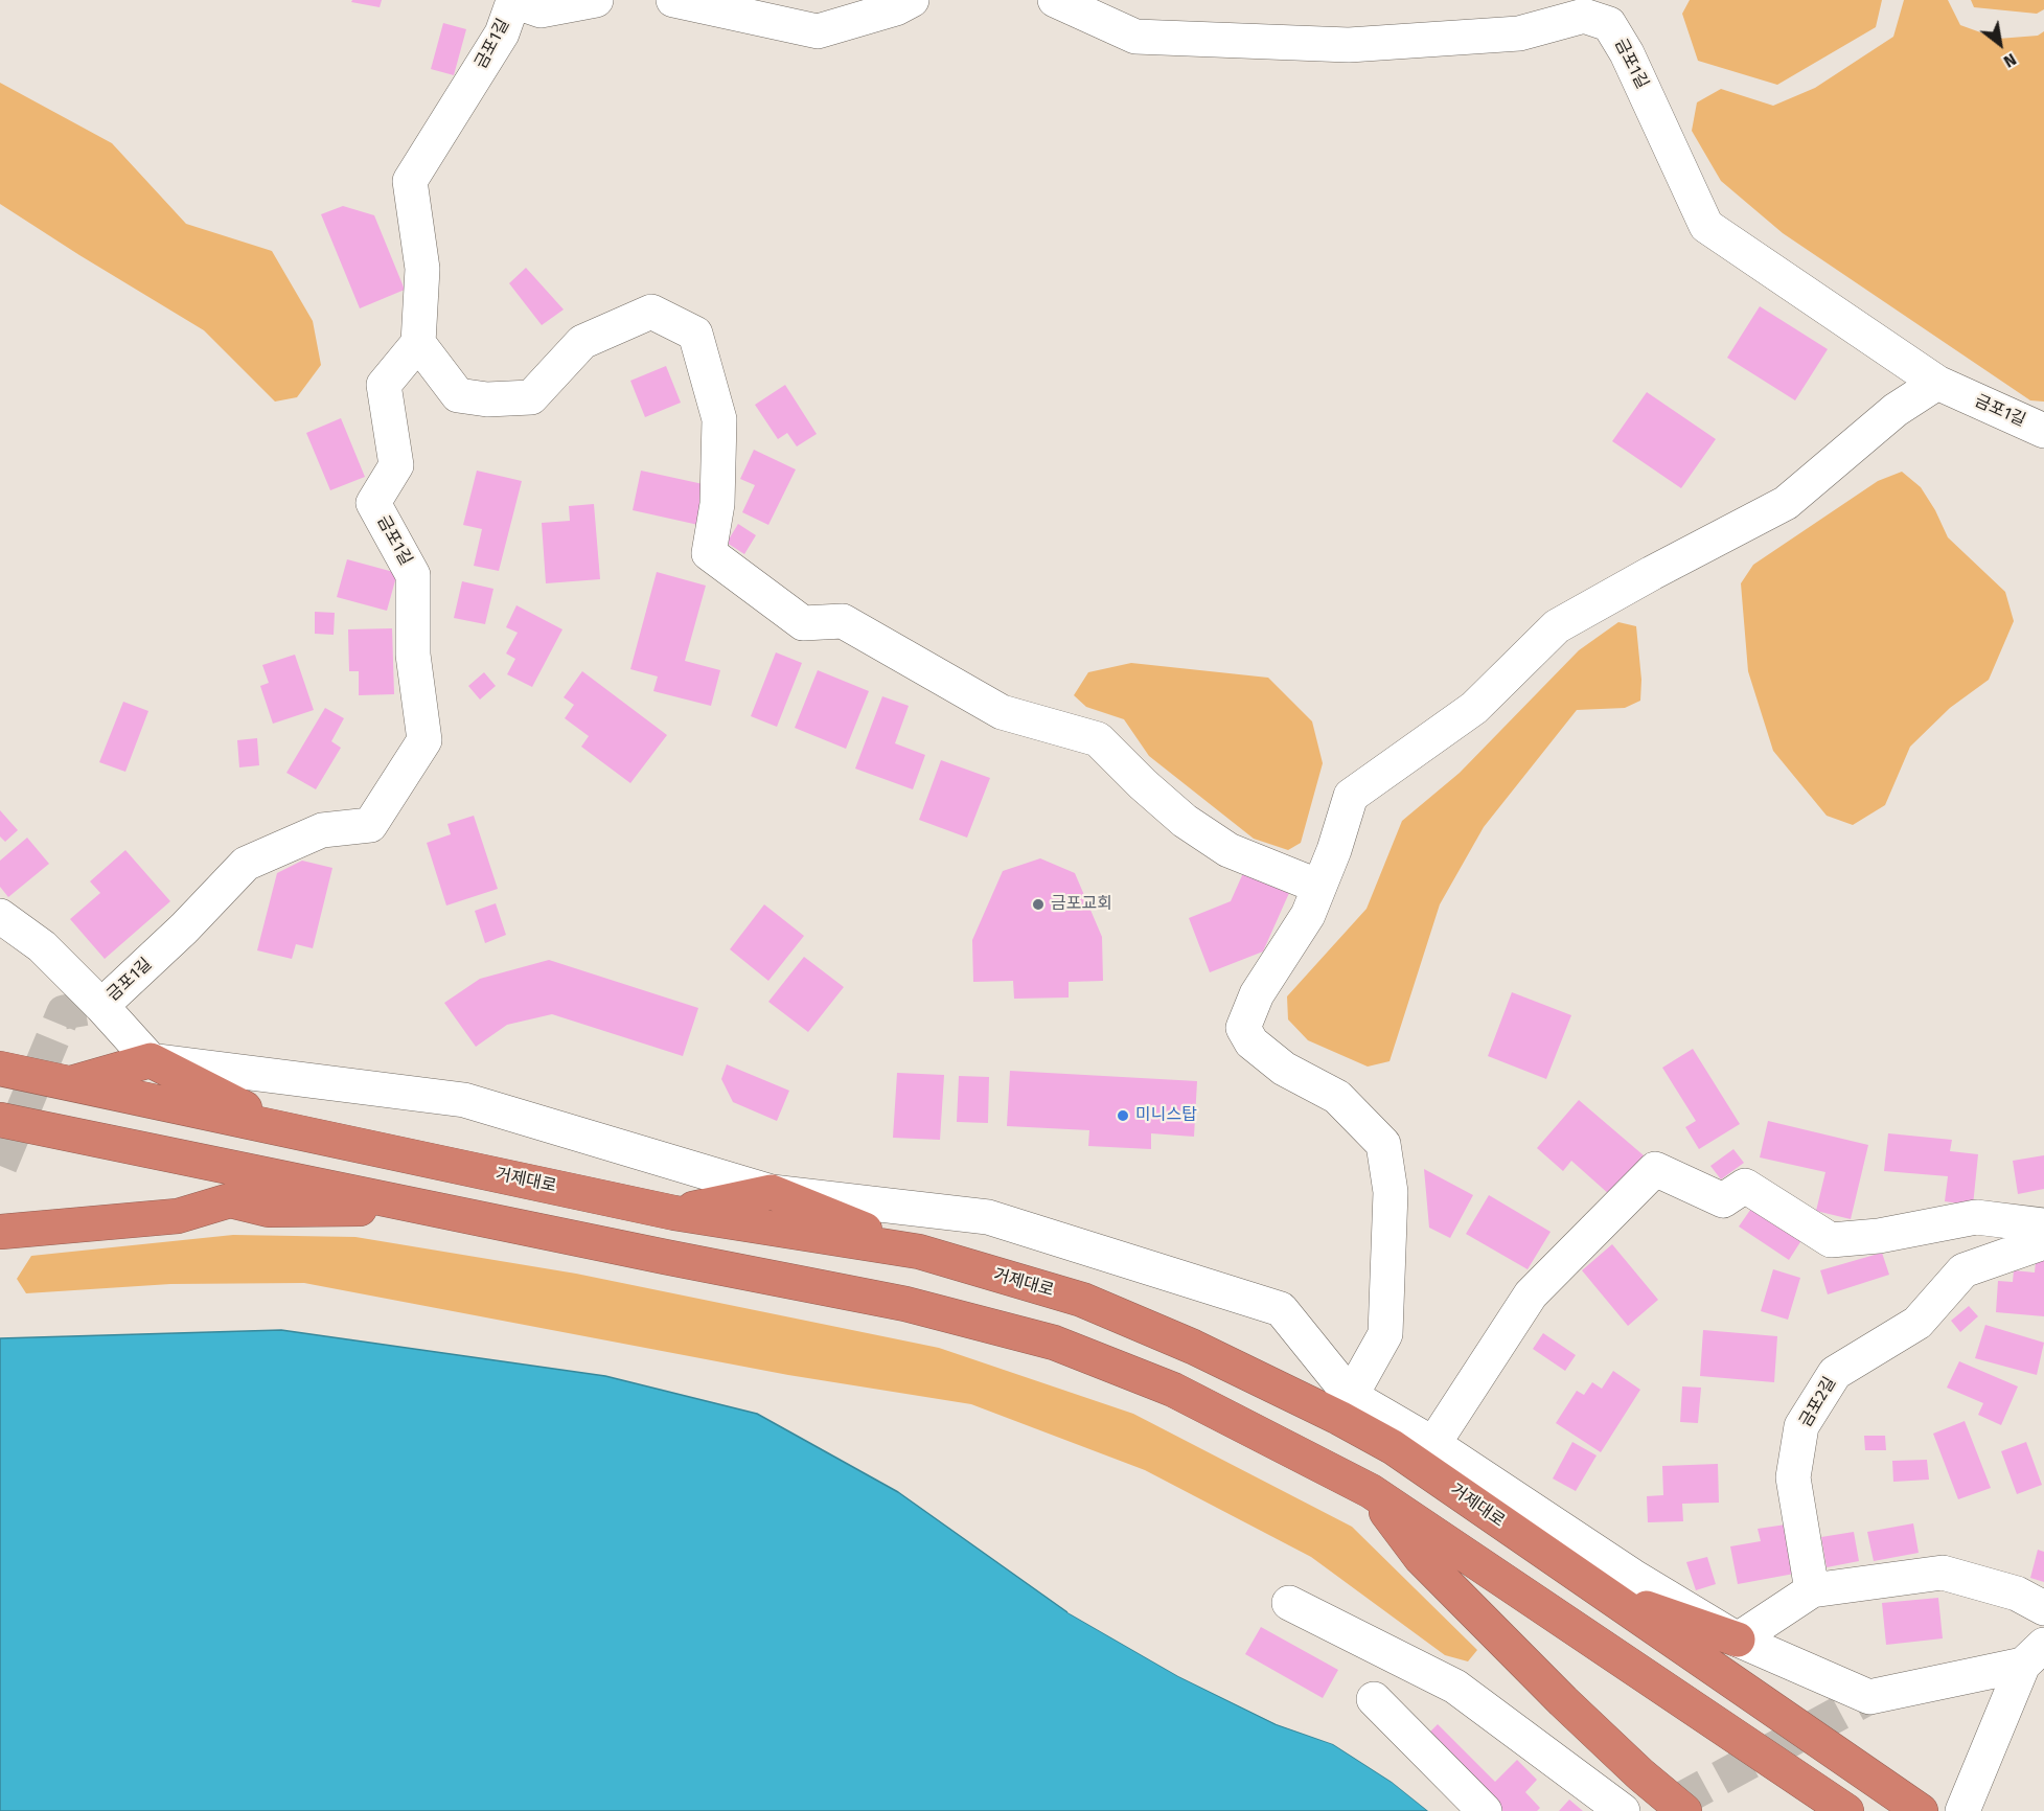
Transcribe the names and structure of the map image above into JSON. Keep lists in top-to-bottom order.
{
  "streets": {
    "highway": ["거제대로"],
    "street": ["금포1길", "금포2길"]
  },
  "places": ["금포교회", "미니스탑"],
  "north": "bottom right"
}
